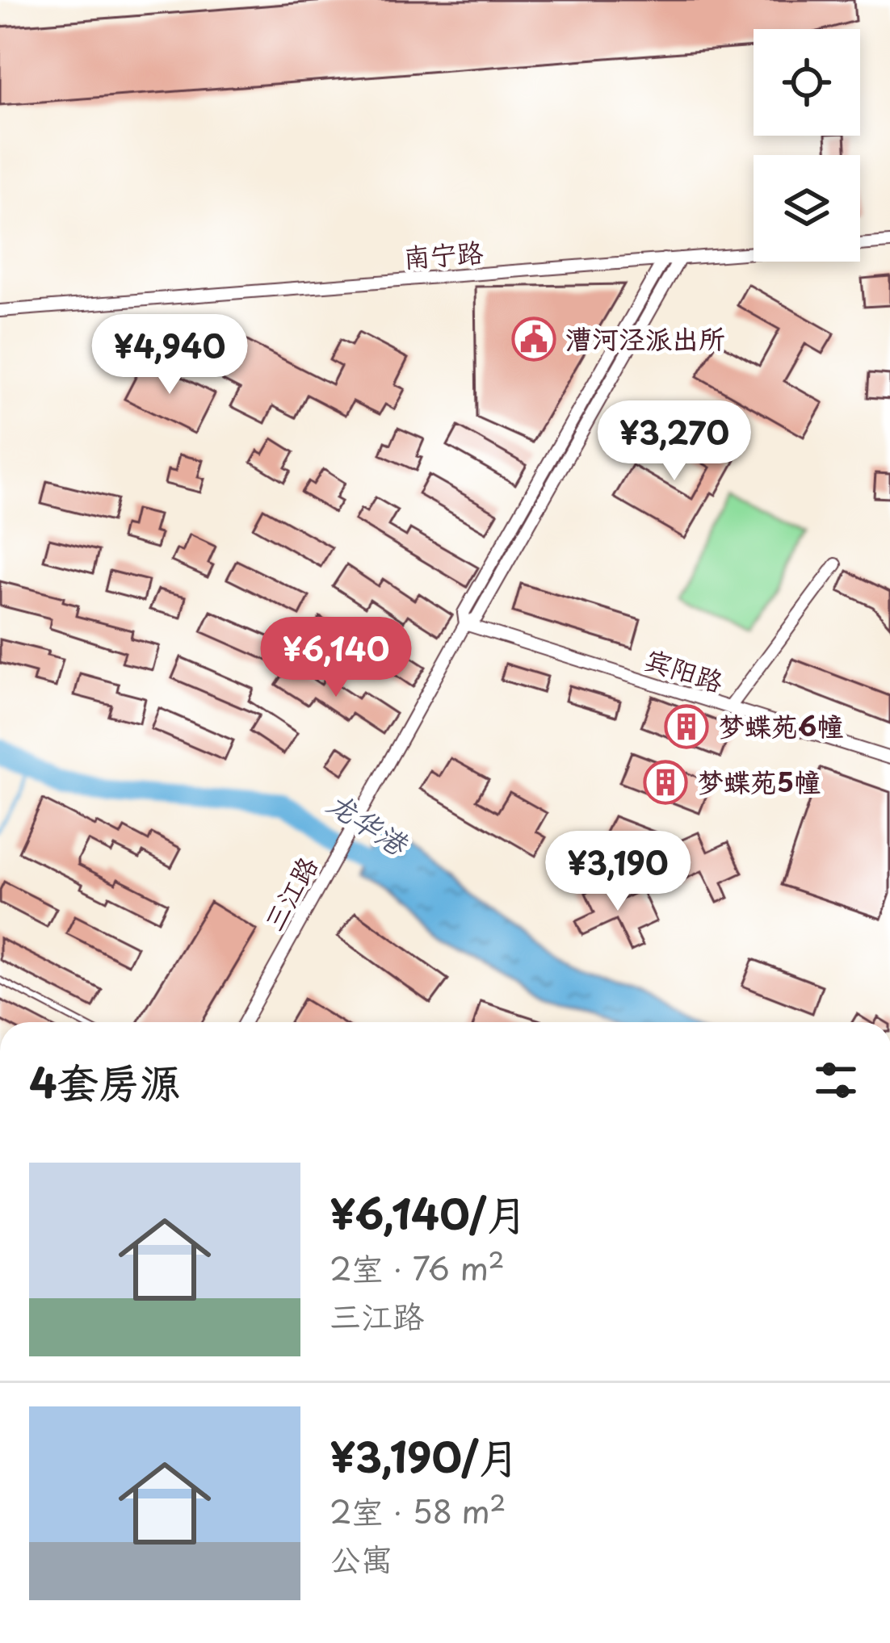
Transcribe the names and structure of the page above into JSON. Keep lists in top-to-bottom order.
{
  "streets": {
    "street": ["南宁路", "宾阳路", "三江路"]
  },
  "crossings": [
    ["南宁路", "三江路"],
    ["宾阳路", "三江路"]
  ],
  "water": ["龙华港"],
  "places": {
    "public building": ["漕河泾派出所"],
    "building": ["梦蝶苑6幢", "梦蝶苑5幢"]
  },
  "page": {
    "price": [
      "¥4,940",
      "¥3,270",
      "¥6,140",
      "¥3,190"
    ],
    "heading": "4套房源",
    "list": [
      {
        "name": "¥6,140/月",
        "note": "2室 · 76 m² · 三江路"
      },
      {
        "name": "¥3,190/月",
        "note": "2室 · 58 m² · 公寓"
      }
    ]
  }
}
